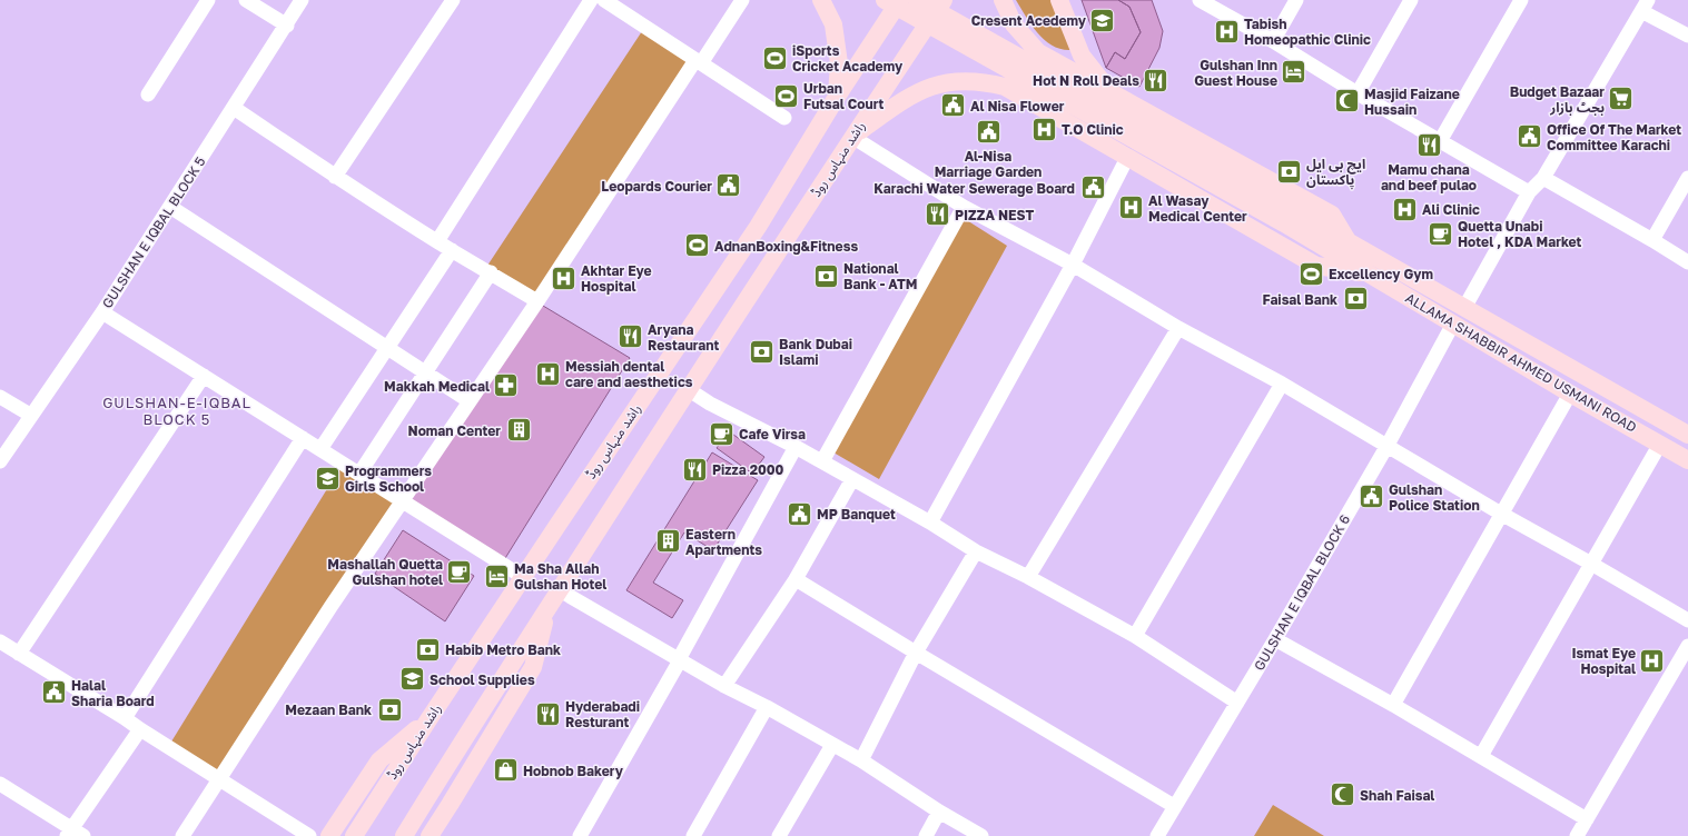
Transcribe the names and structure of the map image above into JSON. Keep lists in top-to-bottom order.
{
  "streets": {
    "main road": ["راشد منہاس روڈ", "ALLAMA SHABBIR AHMED USMANI ROAD"],
    "street": ["GULSHAN E IQBAL BLOCK 5", "GULSHAN E IQBAL BLOCK 6"]
  },
  "crossings": [
    ["ALLAMA SHABBIR AHMED USMANI ROAD", "GULSHAN E IQBAL BLOCK 6"]
  ],
  "districts": ["GULSHAN-E-IQBAL BLOCK 5"],
  "places": {
    "school or university": ["Cresent Acedemy", "Programmers Girls School", "School Supplies"],
    "hospital": [
      "Tabish Homeopathic Clinic",
      "T.O Clinic",
      "Al Wasay Medical Center",
      "Ali Clinic",
      "Akhtar Eye Hospital",
      "Messiah dental care and aesthetics",
      "Ismat Eye Hospital"
    ],
    "sports": [
      "iSports Cricket Academy",
      "Urban Futsal Court",
      "AdnanBoxing&Fitness",
      "Excellency Gym"
    ],
    "hotel": ["Gulshan Inn Guest House", "Ma Sha Allah Gulshan Hotel"],
    "restaurant": [
      "Hot N Roll Deals",
      "Mamu chana and beef pulao",
      "PIZZA NEST",
      "Aryana Restaurant",
      "Pizza 2000",
      "Hyderabadi Resturant"
    ],
    "supermarket": ["Budget Bazaar بجٹ بازار"],
    "mosque": ["Masjid Faizane Hussain", "Shah Faisal"],
    "public building": [
      "Al Nisa Flower",
      "Al-Nisa Marriage Garden",
      "Office Of The Market Committee Karachi",
      "Leopards Courier",
      "Karachi Water Sewerage Board",
      "Gulshan Police Station",
      "MP Banquet",
      "Halal Sharia Board"
    ],
    "bank": [
      "ایچ بی ایل پاکستان",
      "National Bank - ATM",
      "Faisal Bank",
      "Bank Dubai Islami",
      "Habib Metro Bank",
      "Mezaan Bank"
    ],
    "cafe": ["Quetta Unabi Hotel , KDA Market", "Cafe Virsa", "Mashallah Quetta Gulshan hotel"],
    "pharmacy": ["Makkah Medical"],
    "building": ["Noman Center", "Eastern Apartments"],
    "shop": ["Hobnob Bakery"]
  }
}
